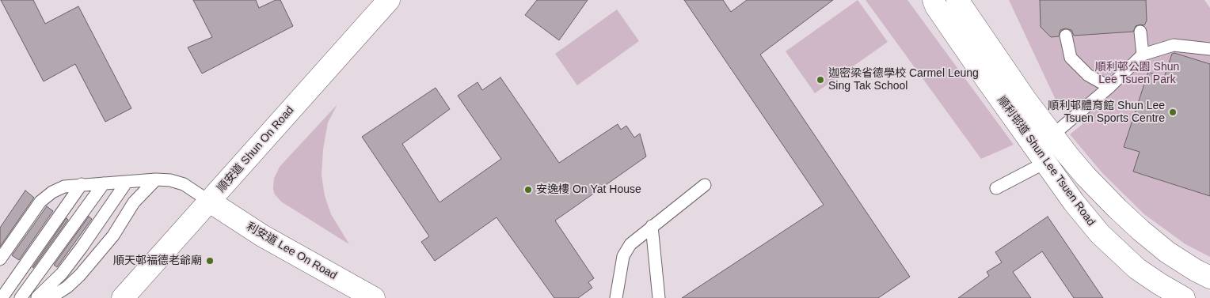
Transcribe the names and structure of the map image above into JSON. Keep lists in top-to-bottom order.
{
  "streets": {
    "main road": ["順安道 Shun On Road", "順利邨道 Shun Lee Tsuen Road", "利安道 Lee On Road"]
  },
  "crossings": [
    ["順安道 Shun On Road", "利安道 Lee On Road"]
  ],
  "parks": ["順利邨公園 Shun Lee Tsuen Park"],
  "places": [
    "迦密梁省德學校 Carmel Leung Sing Tak School",
    "順利邨體育館 Shun Lee Tsuen Sports Centre",
    "安逸樓 On Yat House",
    "順天邨福德老爺廟"
  ]
}
